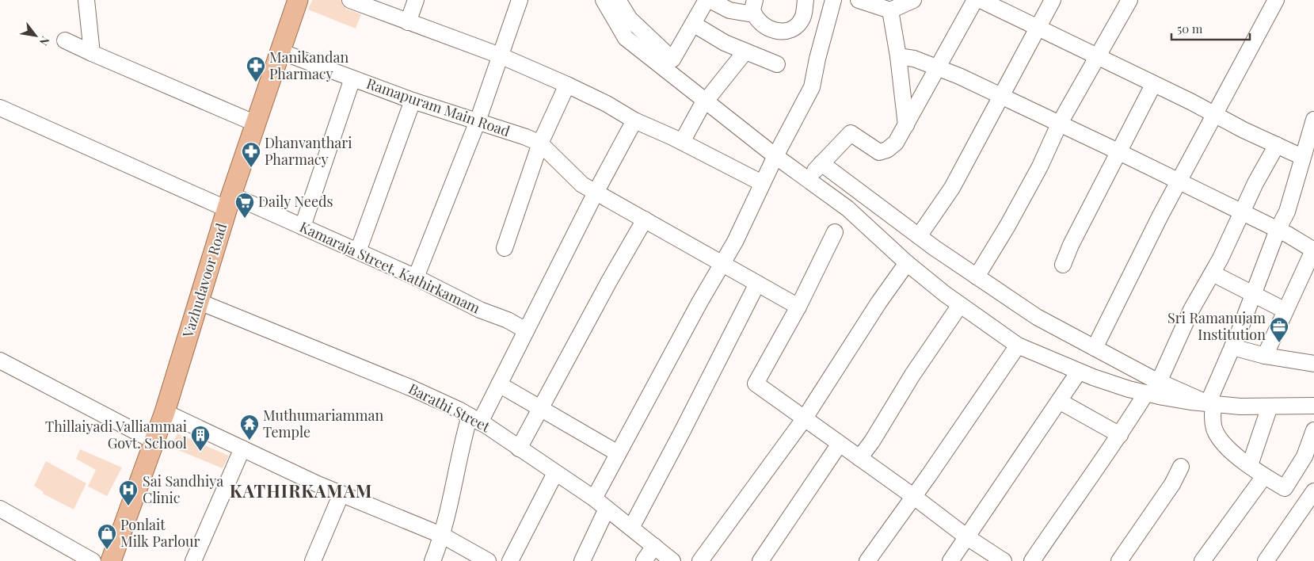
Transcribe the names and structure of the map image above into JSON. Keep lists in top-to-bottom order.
{
  "streets": {
    "main road": ["Vazhudavoor Road"],
    "street": ["Ramapuram Main Road", "Kamaraja Street, Kathirkamam", "Barathi Street"]
  },
  "crossings": [
    ["Ramapuram Main Road", "Vazhudavoor Road"],
    ["Kamaraja Street, Kathirkamam", "Vazhudavoor Road"],
    ["Vazhudavoor Road", "Barathi Street"]
  ],
  "districts": ["KATHIRKAMAM"],
  "places": {
    "pharmacy": ["Manikandan Pharmacy", "Dhanvanthari Pharmacy"],
    "supermarket": ["Daily Needs"],
    "office": ["Sri Ramanujam Institution"],
    "temple": ["Muthumariamman Temple"],
    "building": ["Thillaiyadi Valliammai Govt. School"],
    "hospital": ["Sai Sandhiya Clinic"],
    "shop": ["Ponlait Milk Parlour"]
  },
  "scale_bar": "50 m",
  "north": "bottom right"
}
